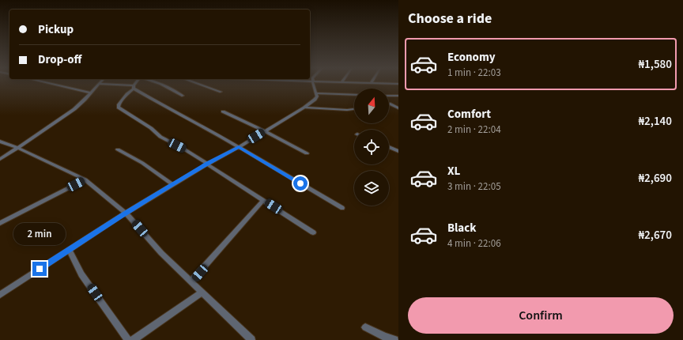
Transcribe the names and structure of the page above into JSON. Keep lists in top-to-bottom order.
{
  "north": "top",
  "page": {
    "heading": "Choose a ride",
    "banner": ["Pickup", "Drop-off"],
    "list": [
      {
        "name": "Economy",
        "note": "1 min · 22:03",
        "value": "₦1,580"
      },
      {
        "name": "Comfort",
        "note": "2 min · 22:04",
        "value": "₦2,140"
      },
      {
        "name": "XL",
        "note": "3 min · 22:05",
        "value": "₦2,690"
      },
      {
        "name": "Black",
        "note": "4 min · 22:06",
        "value": "₦2,670"
      }
    ],
    "bubble": "2 min",
    "buttons": "Confirm"
  }
}
